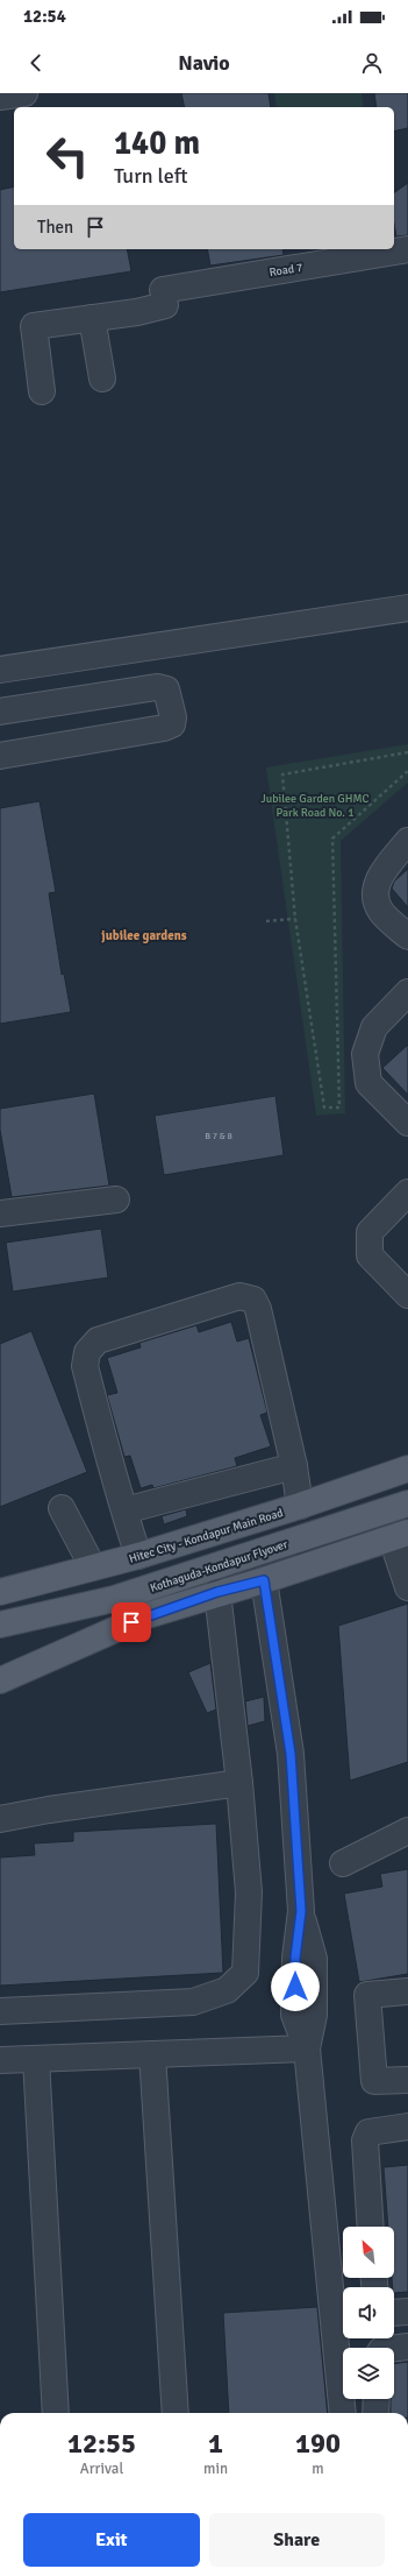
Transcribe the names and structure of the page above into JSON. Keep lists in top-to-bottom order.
{
  "streets": {
    "main road": ["Hitec City - Kondapur Main Road", "Kothaguda-Kondapur Flyover"],
    "street": ["Road 7"]
  },
  "districts": ["jubilee gardens"],
  "parks": ["Jubilee Garden GHMC Park Road No. 1"],
  "house_numbers": ["B 7 & 8"],
  "north": "top left",
  "page": {
    "status": "12:54",
    "header": "Navio",
    "turn": ["140 m", "Turn left"],
    "then": "Then",
    "eta": [
      "12:55",
      "Arrival",
      "1",
      "min",
      "190",
      "m"
    ],
    "buttons": ["Exit", "Share"]
  }
}
